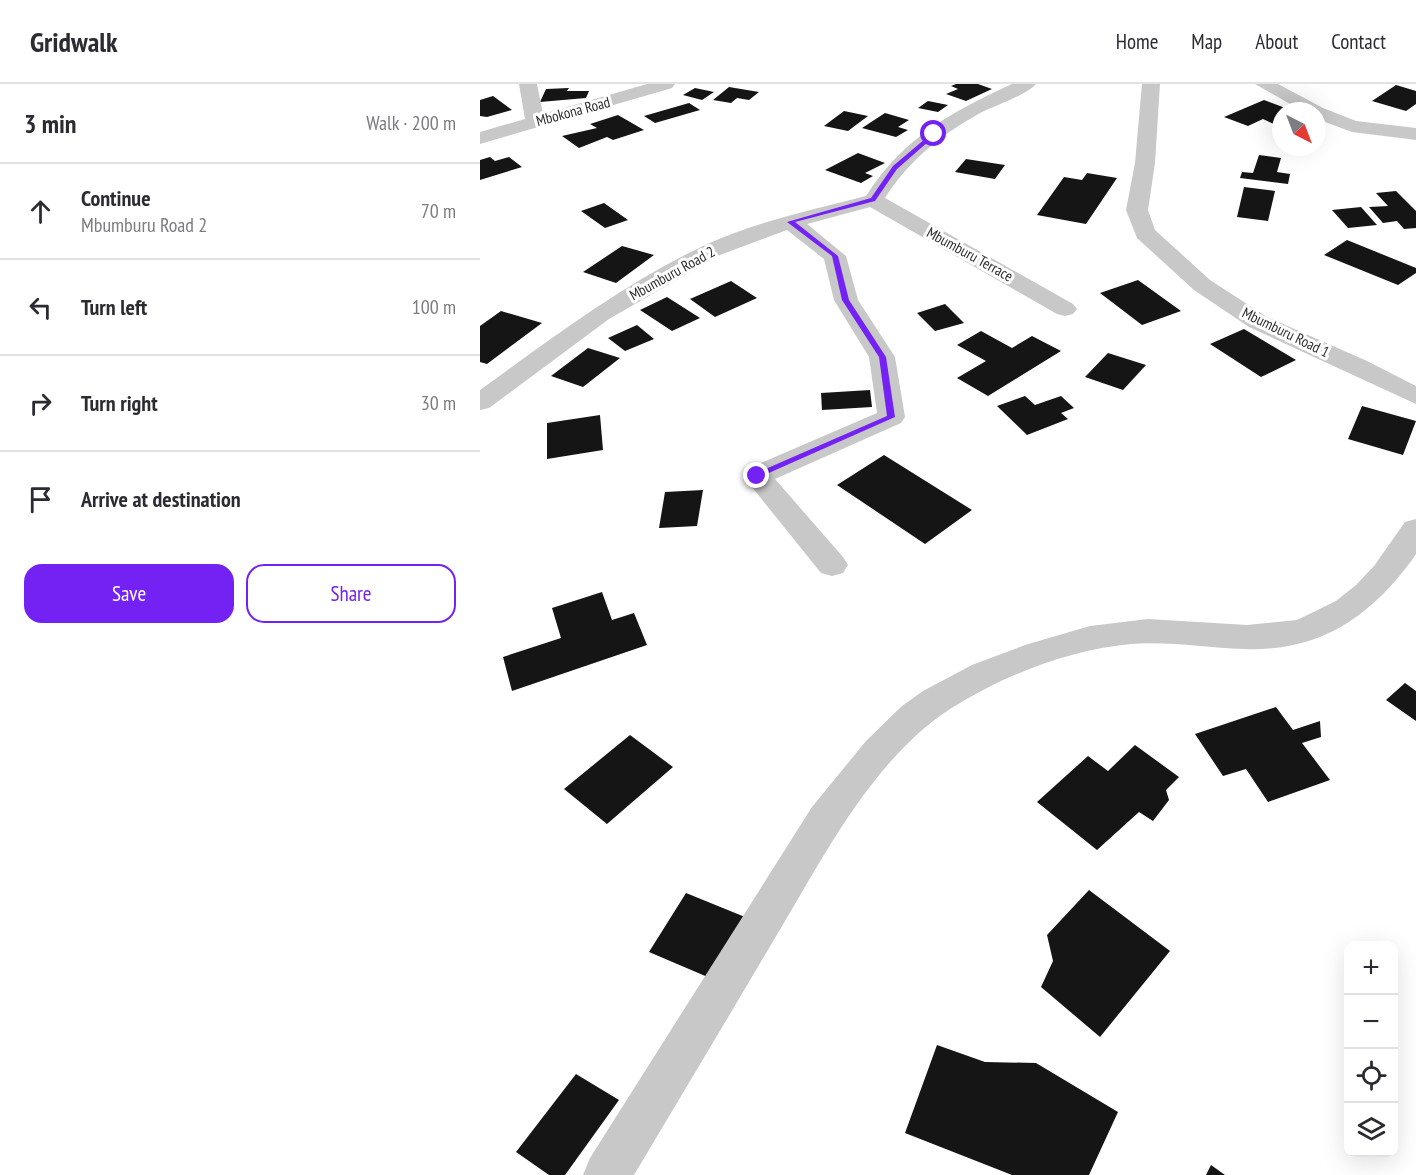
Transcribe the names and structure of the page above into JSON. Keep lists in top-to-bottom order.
{
  "streets": {
    "street": [
      "Mbokona Road",
      "Mbumburu Terrace",
      "Mbumburu Road 2",
      "Mbumburu Road 1"
    ]
  },
  "crossings": [
    ["Mbumburu Terrace", "Mbumburu Road 2"]
  ],
  "north": "bottom right",
  "page": {
    "header": "Gridwalk",
    "nav": [
      "Home",
      "Map",
      "About",
      "Contact"
    ],
    "heading": ["3 min", "Walk · 200 m"],
    "list": [
      ["Continue", "Mbumburu Road 2", "70 m"],
      ["Turn left", "100 m"],
      ["Turn right", "30 m"],
      "Arrive at destination"
    ],
    "buttons": ["Save", "Share"],
    "map_buttons": ["+", "−"]
  }
}
